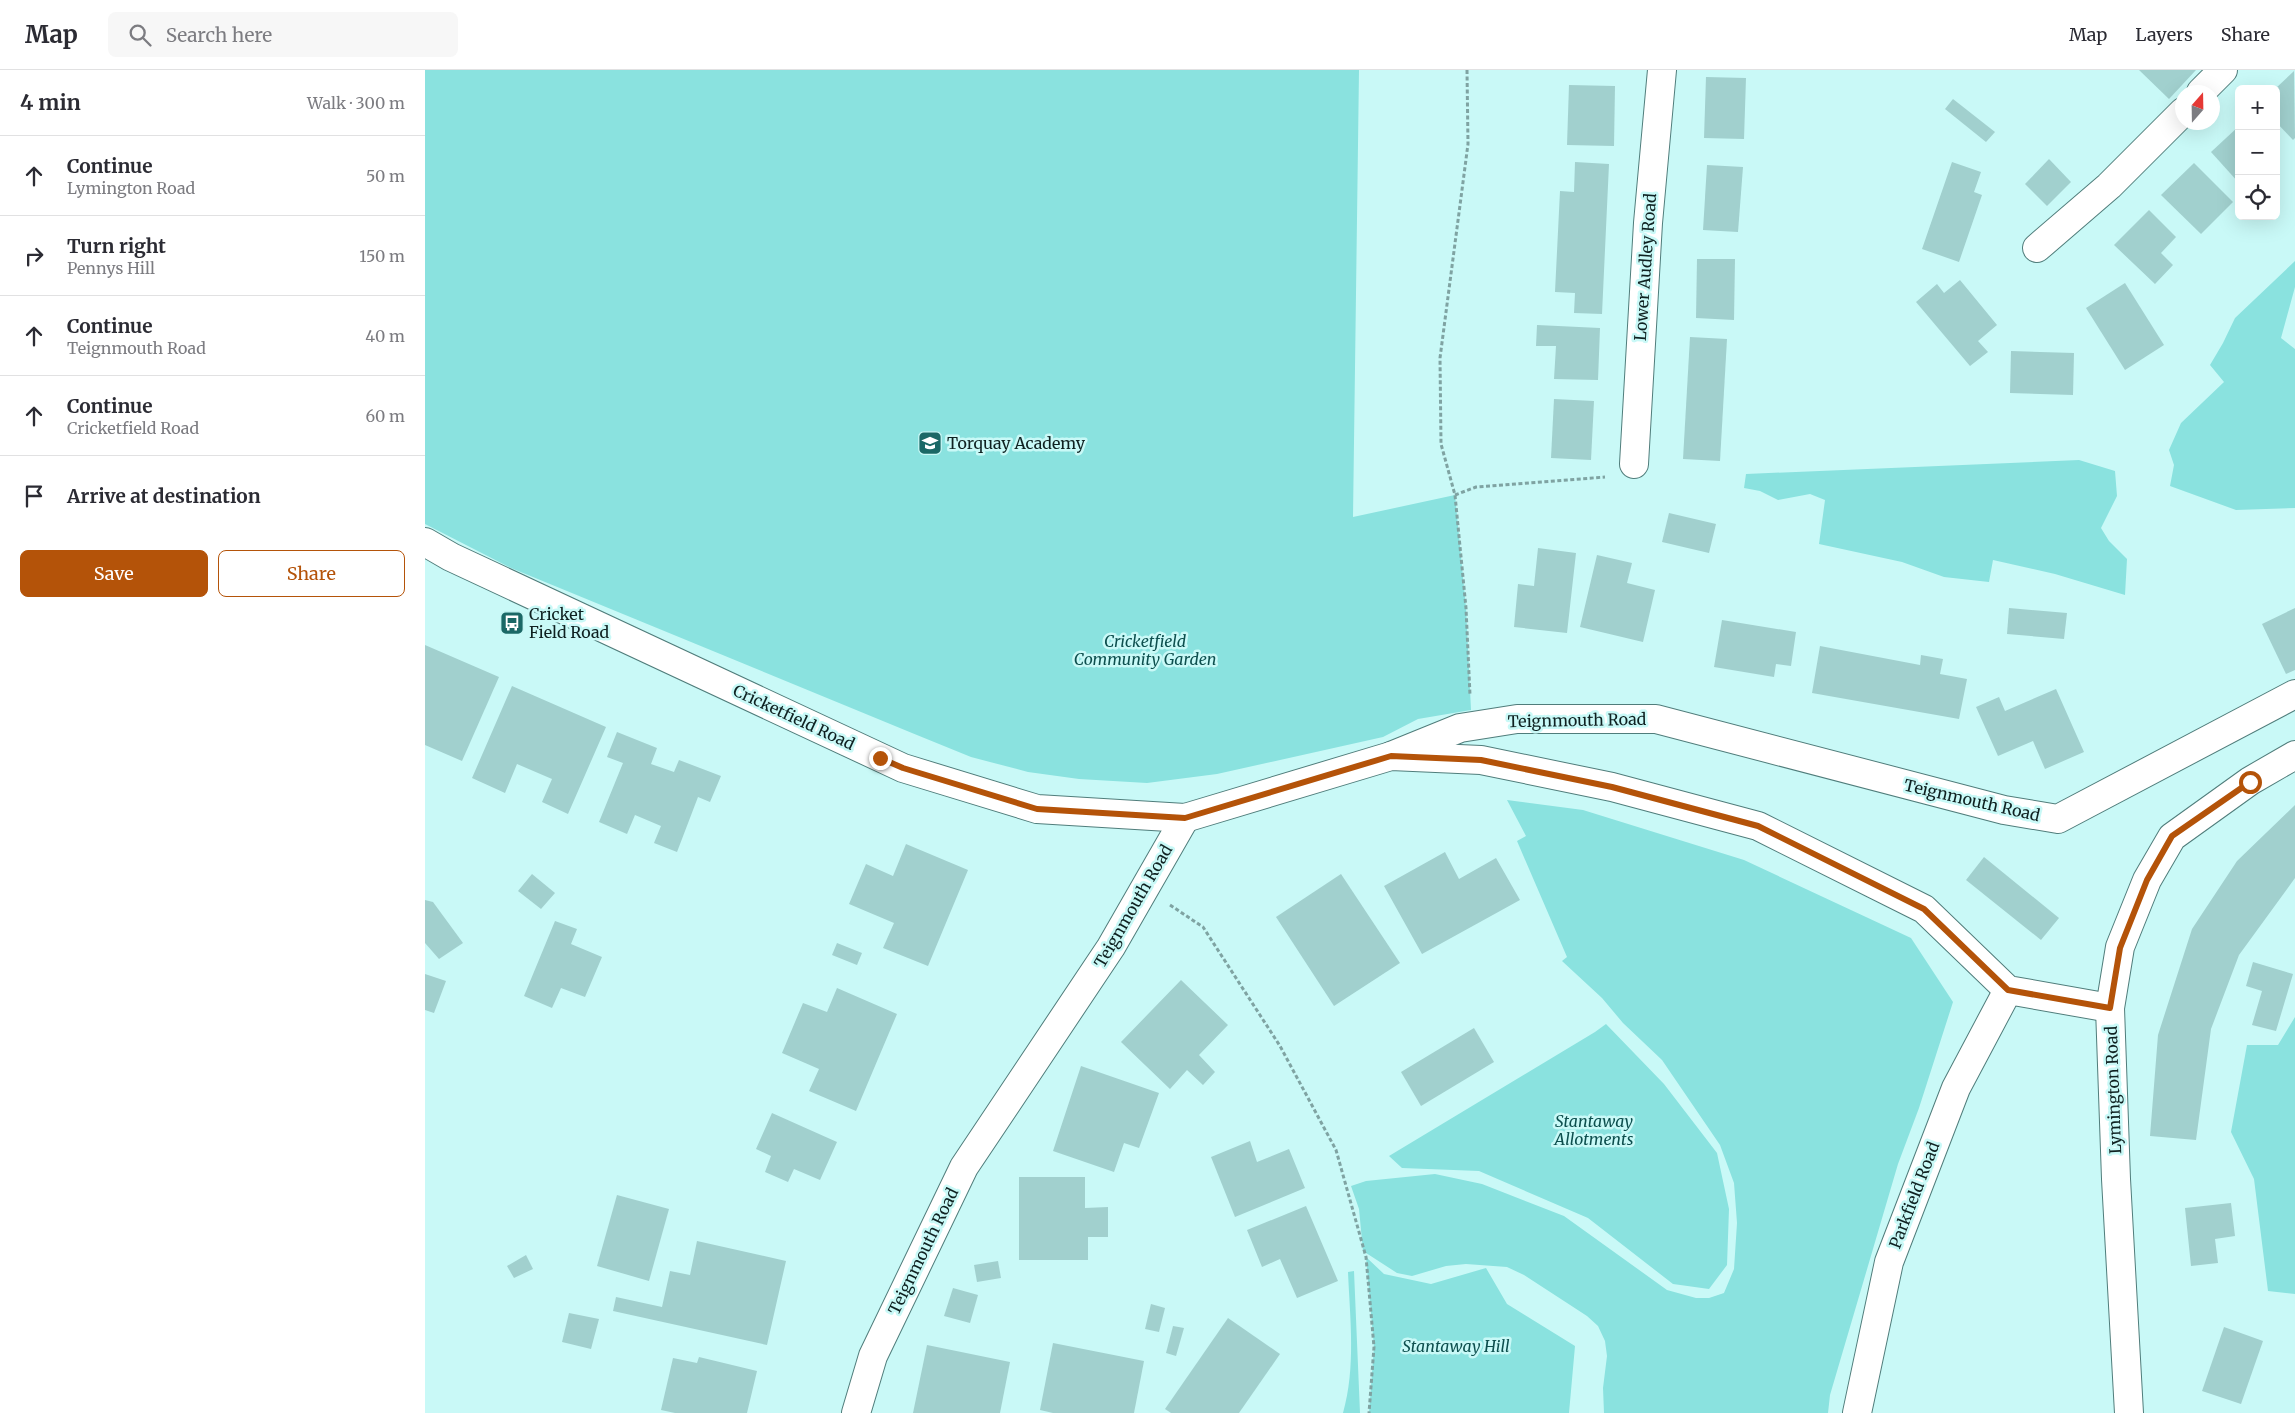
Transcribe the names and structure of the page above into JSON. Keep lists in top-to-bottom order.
{
  "streets": {
    "street": [
      "Lower Audley Road",
      "Cricketfield Road",
      "Teignmouth Road",
      "Lymington Road",
      "Parkfield Road"
    ]
  },
  "crossings": [
    ["Cricketfield Road", "Teignmouth Road"]
  ],
  "parks": ["Cricketfield Community Garden", "Stantaway Allotments", "Stantaway Hill"],
  "places": {
    "school or university": ["Torquay Academy"],
    "bus stop": ["Cricket Field Road"]
  },
  "north": "top",
  "page": {
    "header": "Map",
    "search": "Search here",
    "nav": ["Map", "Layers", "Share"],
    "heading": ["4 min", "Walk · 300 m"],
    "map_buttons": ["+", "−"],
    "list": [
      ["Continue", "Lymington Road", "50 m"],
      ["Turn right", "Pennys Hill", "150 m"],
      ["Continue", "Teignmouth Road", "40 m"],
      ["Continue", "Cricketfield Road", "60 m"],
      "Arrive at destination"
    ],
    "buttons": ["Save", "Share"]
  }
}
